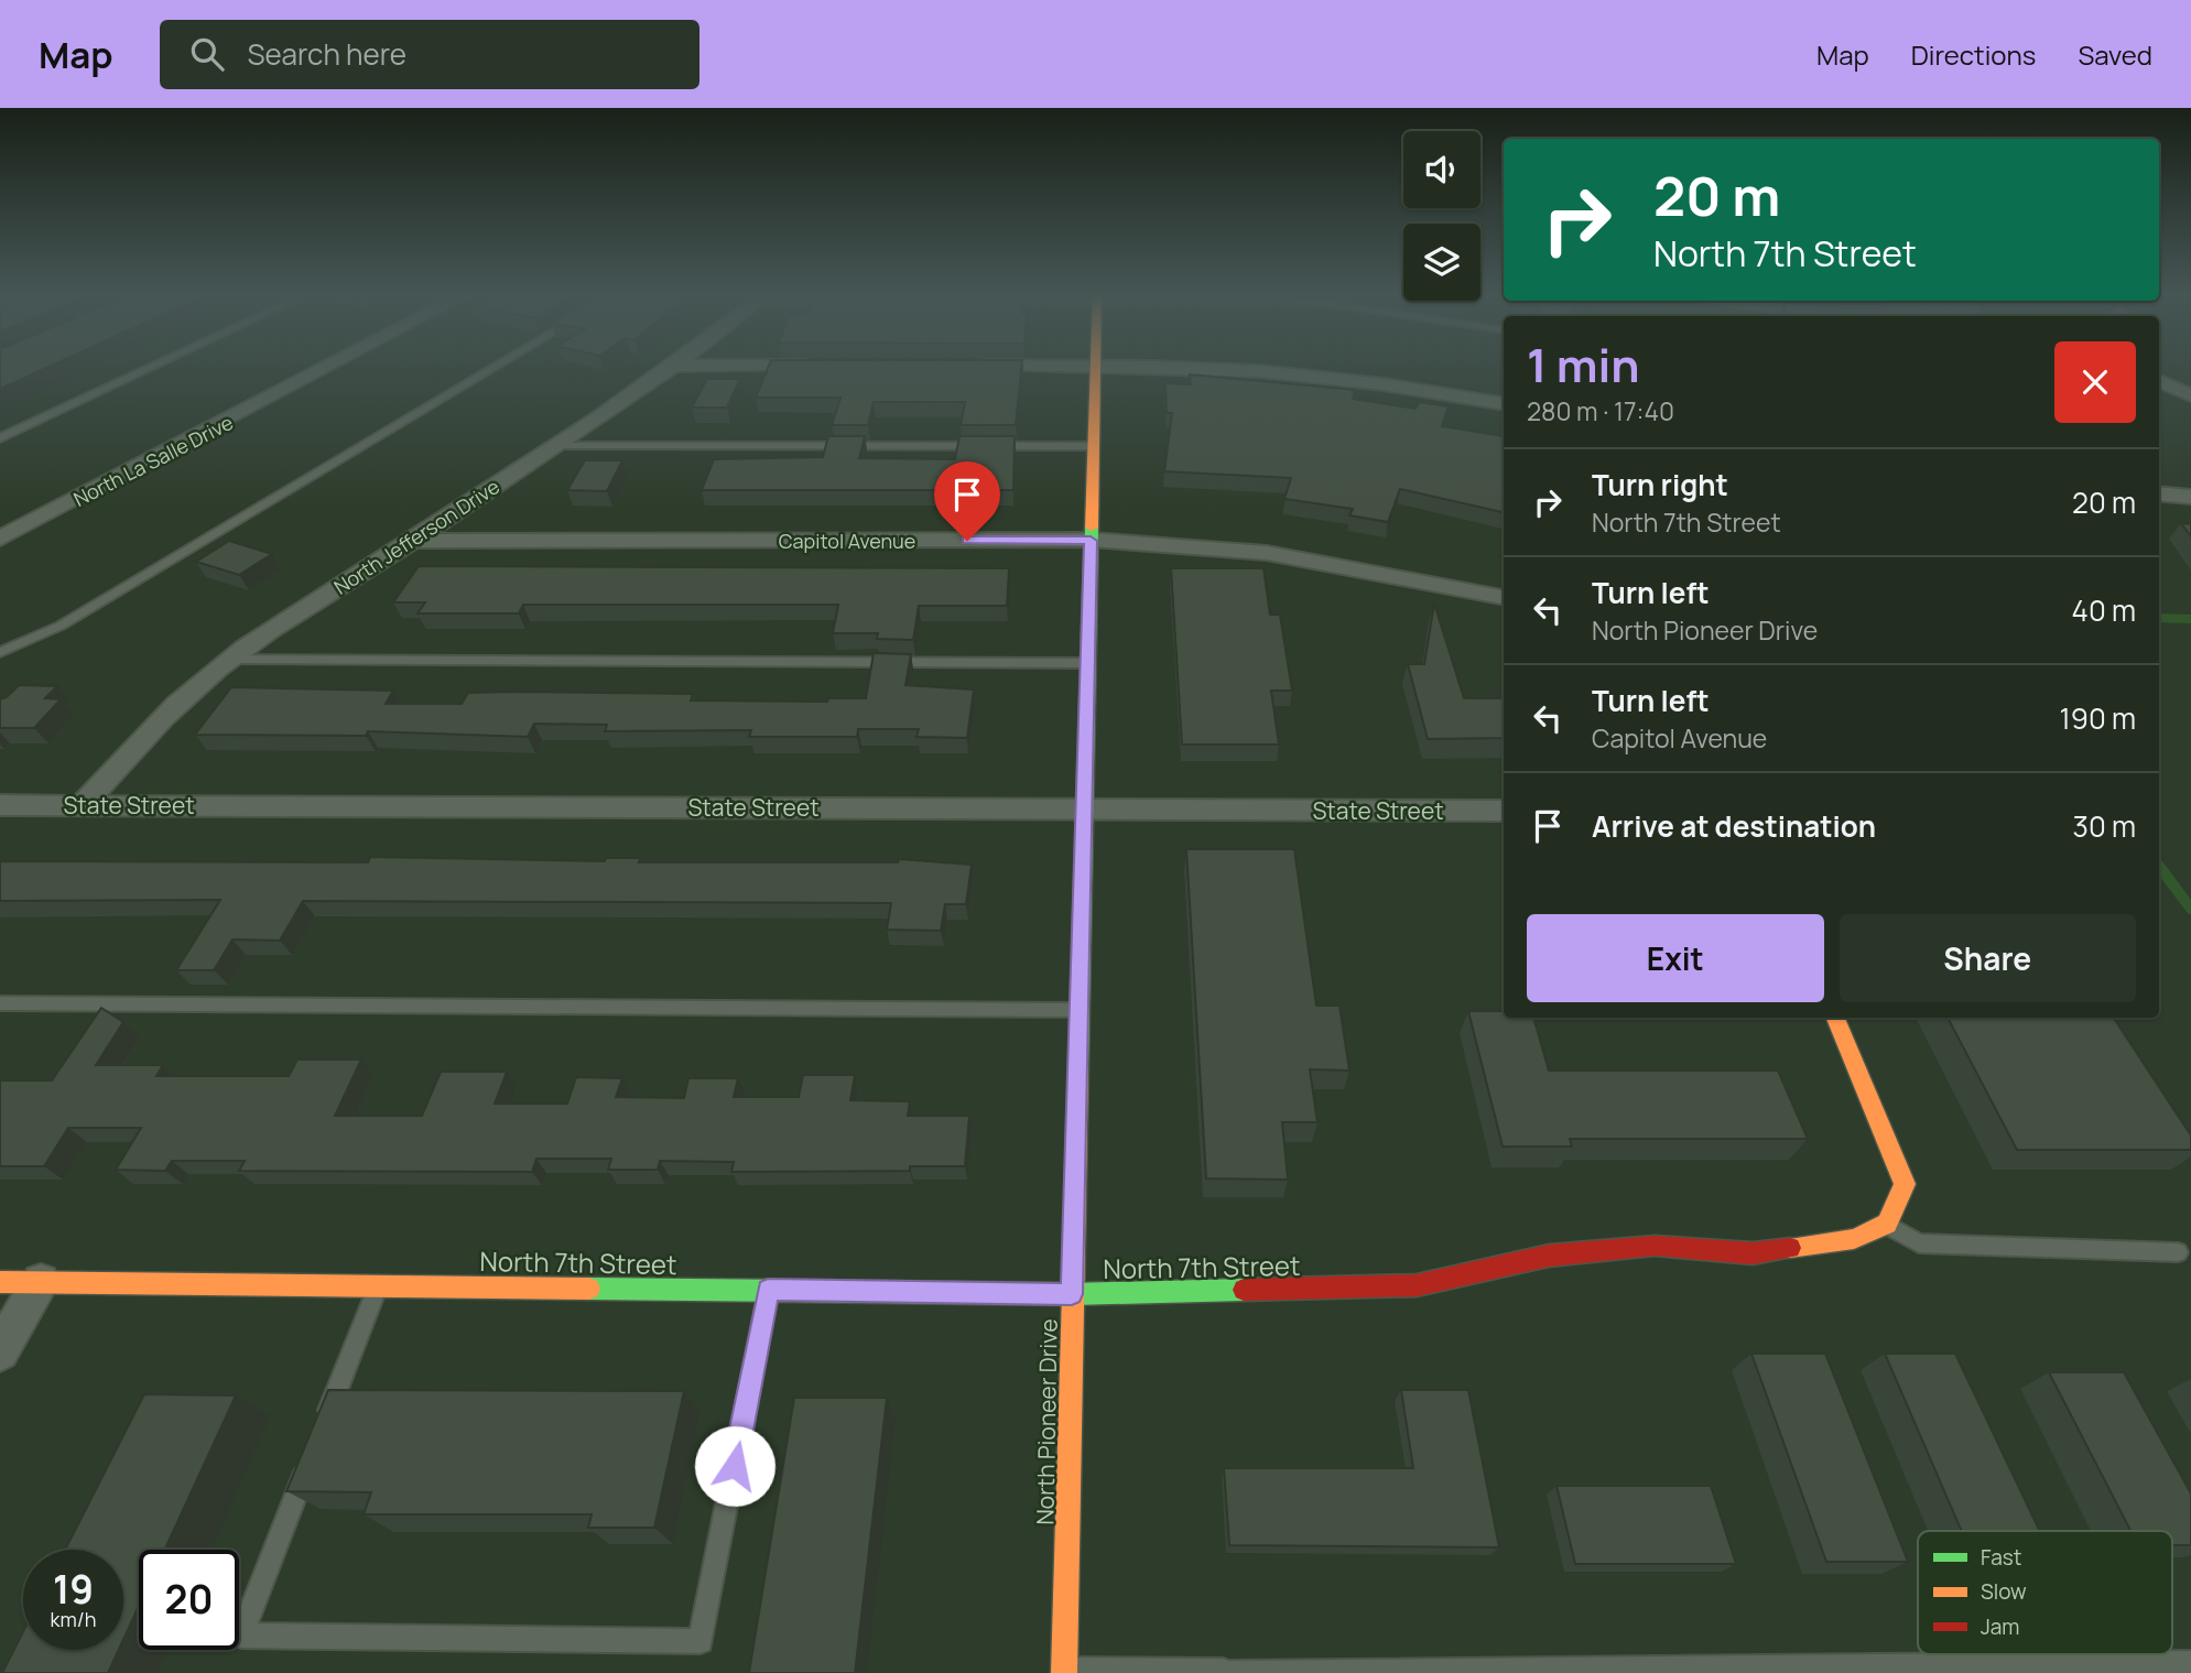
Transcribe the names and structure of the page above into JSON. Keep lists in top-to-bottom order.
{
  "streets": {
    "street": [
      "North La Salle Drive",
      "North Jefferson Drive",
      "Capitol Avenue",
      "State Street",
      "North 7th Street",
      "North Pioneer Drive"
    ]
  },
  "crossings": [
    ["North Jefferson Drive", "Capitol Avenue"],
    ["North Jefferson Drive", "State Street"],
    ["Capitol Avenue", "North Pioneer Drive"],
    ["State Street", "North Pioneer Drive"],
    ["North 7th Street", "North Pioneer Drive"]
  ],
  "legend": ["Fast", "Slow", "Jam"],
  "page": {
    "header": "Map",
    "search": "Search here",
    "nav": ["Map", "Directions", "Saved"],
    "turn": ["20 m", "North 7th Street"],
    "heading": ["1 min", "280 m · 17:40"],
    "list": [
      {
        "name": "Turn right",
        "note": "North 7th Street",
        "value": "20 m"
      },
      {
        "name": "Turn left",
        "note": "North Pioneer Drive",
        "value": "40 m"
      },
      {
        "name": "Turn left",
        "note": "Capitol Avenue",
        "value": "190 m"
      },
      {
        "name": "Arrive at destination",
        "value": "30 m"
      }
    ],
    "buttons": ["Exit", "Share"],
    "speed": "19 km/h",
    "limit": "20"
  }
}
